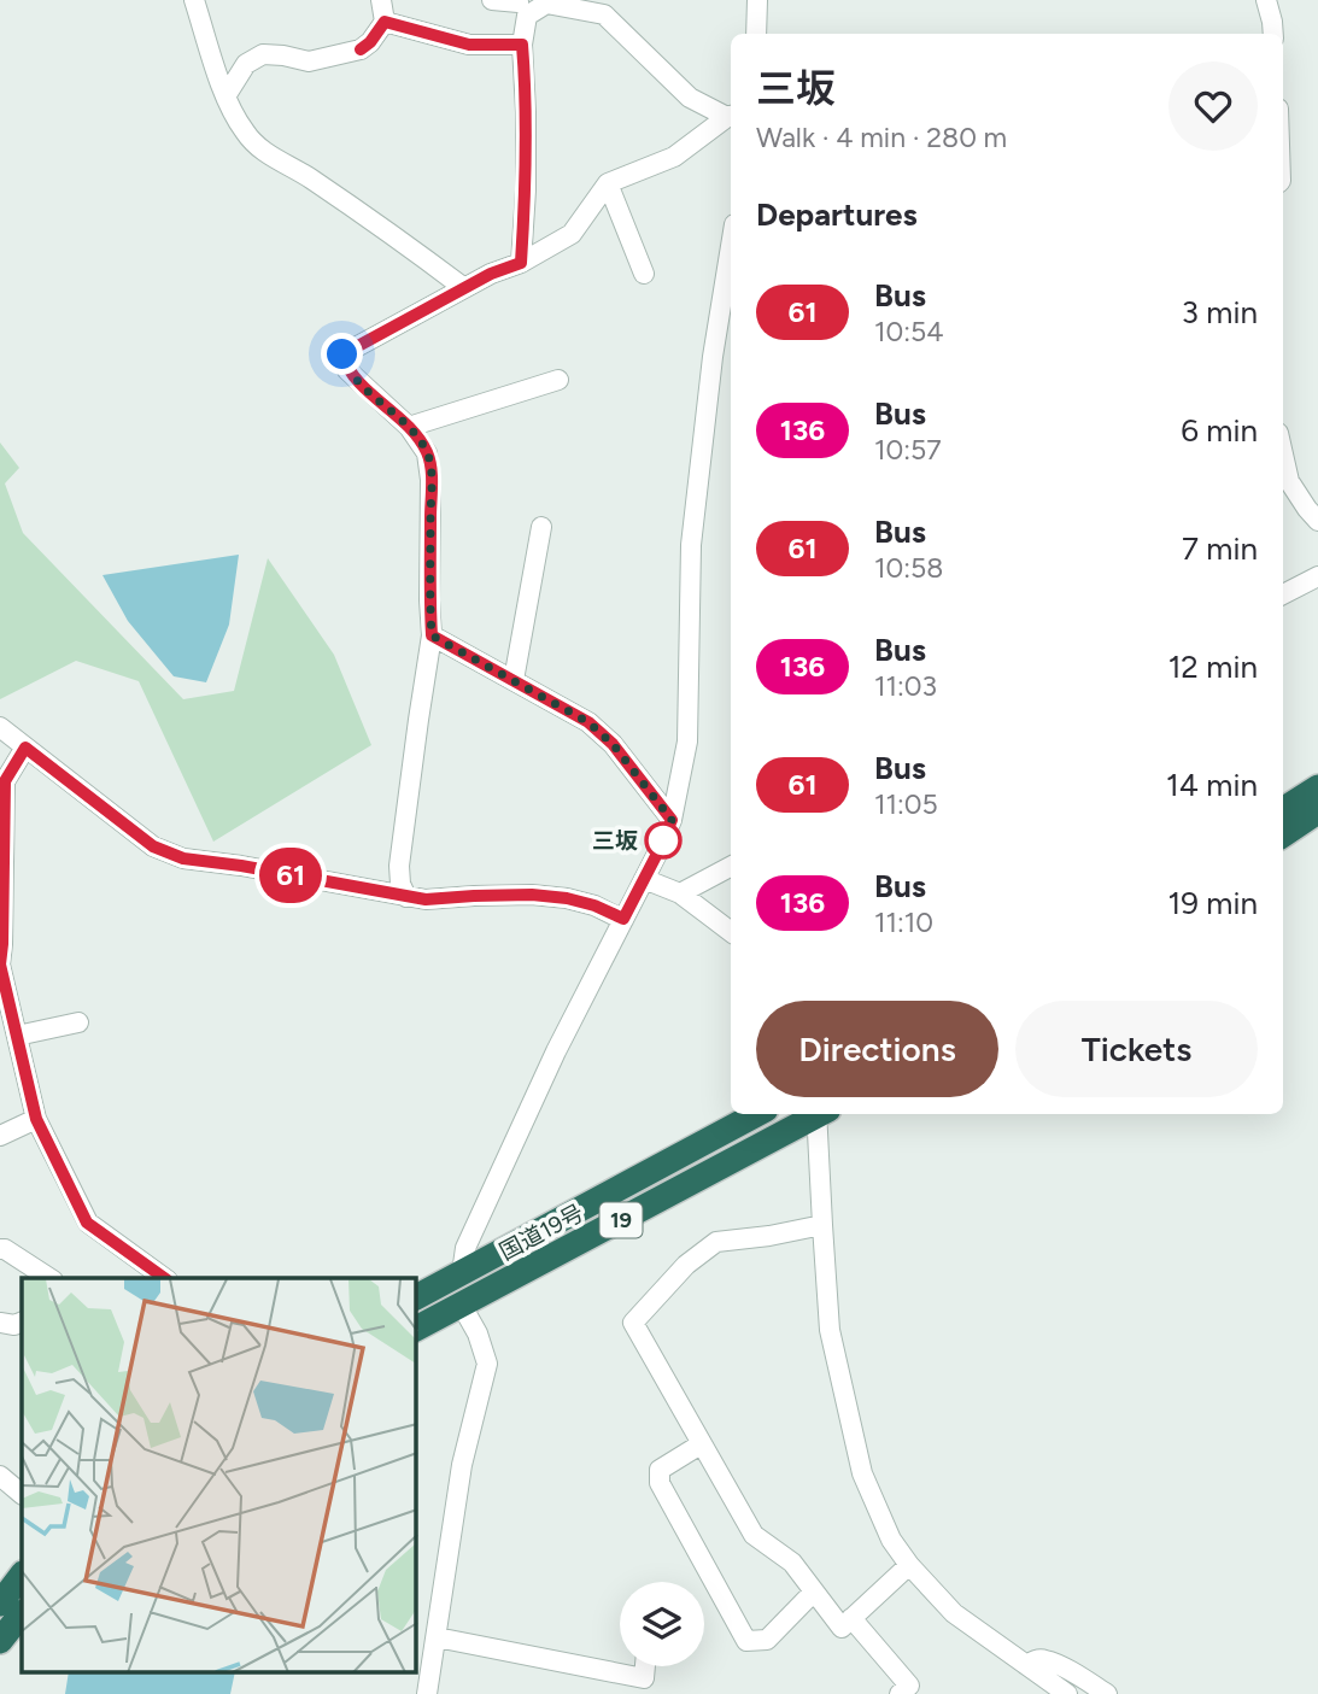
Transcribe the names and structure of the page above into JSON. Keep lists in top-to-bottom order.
{
  "streets": {
    "highway": ["19", "国道19号"]
  },
  "places": ["三坂"],
  "lines": ["bus line 61"],
  "page": {
    "on_map": "61",
    "heading": [
      ["三坂", "Walk · 4 min · 280 m"],
      "Departures"
    ],
    "list": [
      {
        "mark": "61",
        "name": "Bus",
        "note": "10:54",
        "value": "3 min"
      },
      {
        "mark": "136",
        "name": "Bus",
        "note": "10:57",
        "value": "6 min"
      },
      {
        "mark": "61",
        "name": "Bus",
        "note": "10:58",
        "value": "7 min"
      },
      {
        "mark": "136",
        "name": "Bus",
        "note": "11:03",
        "value": "12 min"
      },
      {
        "mark": "61",
        "name": "Bus",
        "note": "11:05",
        "value": "14 min"
      },
      {
        "mark": "136",
        "name": "Bus",
        "note": "11:10",
        "value": "19 min"
      }
    ],
    "buttons": ["Directions", "Tickets"]
  }
}
